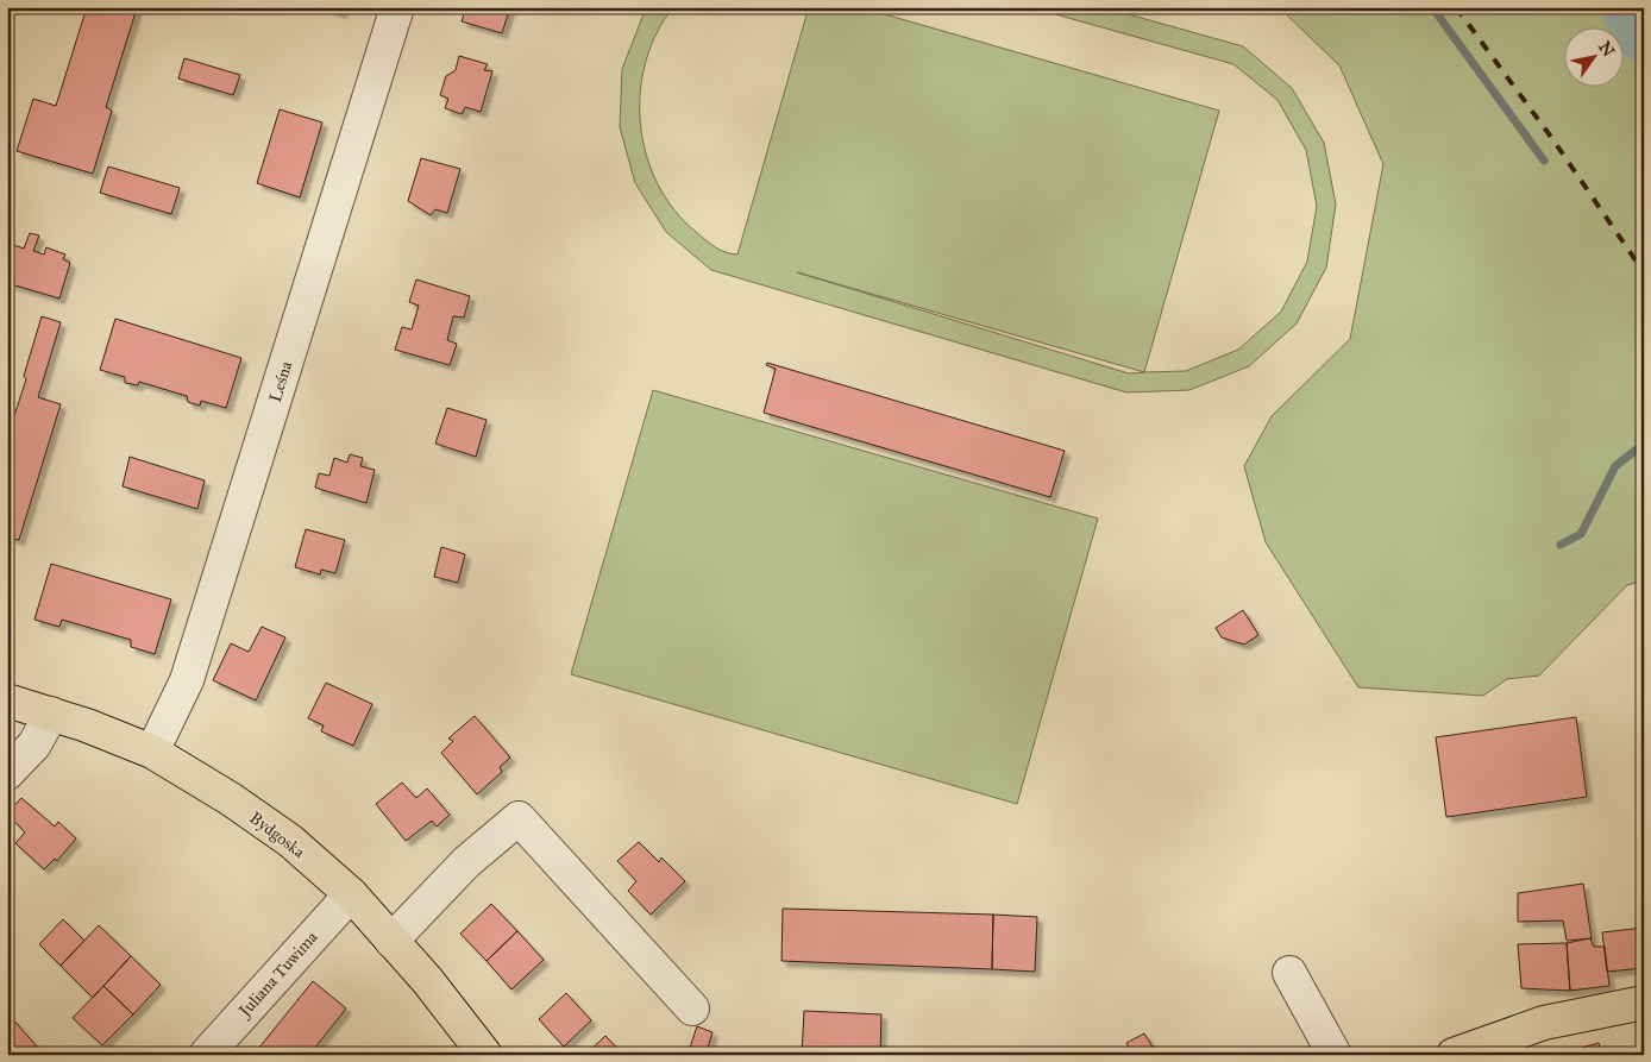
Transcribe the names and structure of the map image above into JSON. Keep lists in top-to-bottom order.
{
  "streets": {
    "main road": ["Bydgoska"],
    "street": ["Leśna", "Juliana Tuwima"]
  },
  "crossings": [
    ["Leśna", "Bydgoska"],
    ["Bydgoska", "Juliana Tuwima"]
  ],
  "north": "top right"
}
